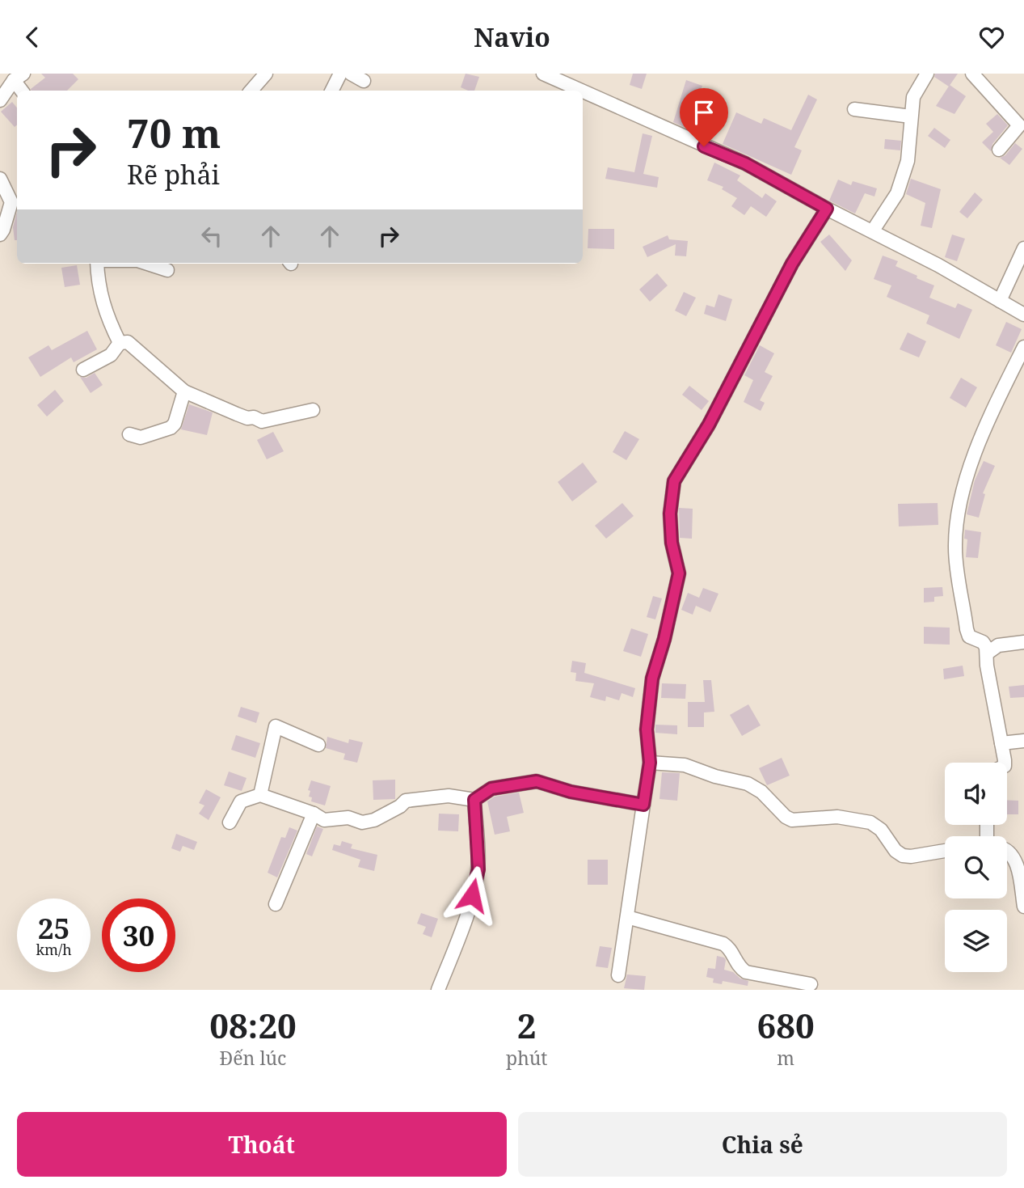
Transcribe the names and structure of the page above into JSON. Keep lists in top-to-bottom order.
{
  "page": {
    "header": "Navio",
    "turn": ["70 m", "Rẽ phải"],
    "speed": "25 km/h",
    "limit": "30",
    "eta": [
      "08:20",
      "Đến lúc",
      "2",
      "phút",
      "680",
      "m"
    ],
    "buttons": ["Thoát", "Chia sẻ"]
  }
}
